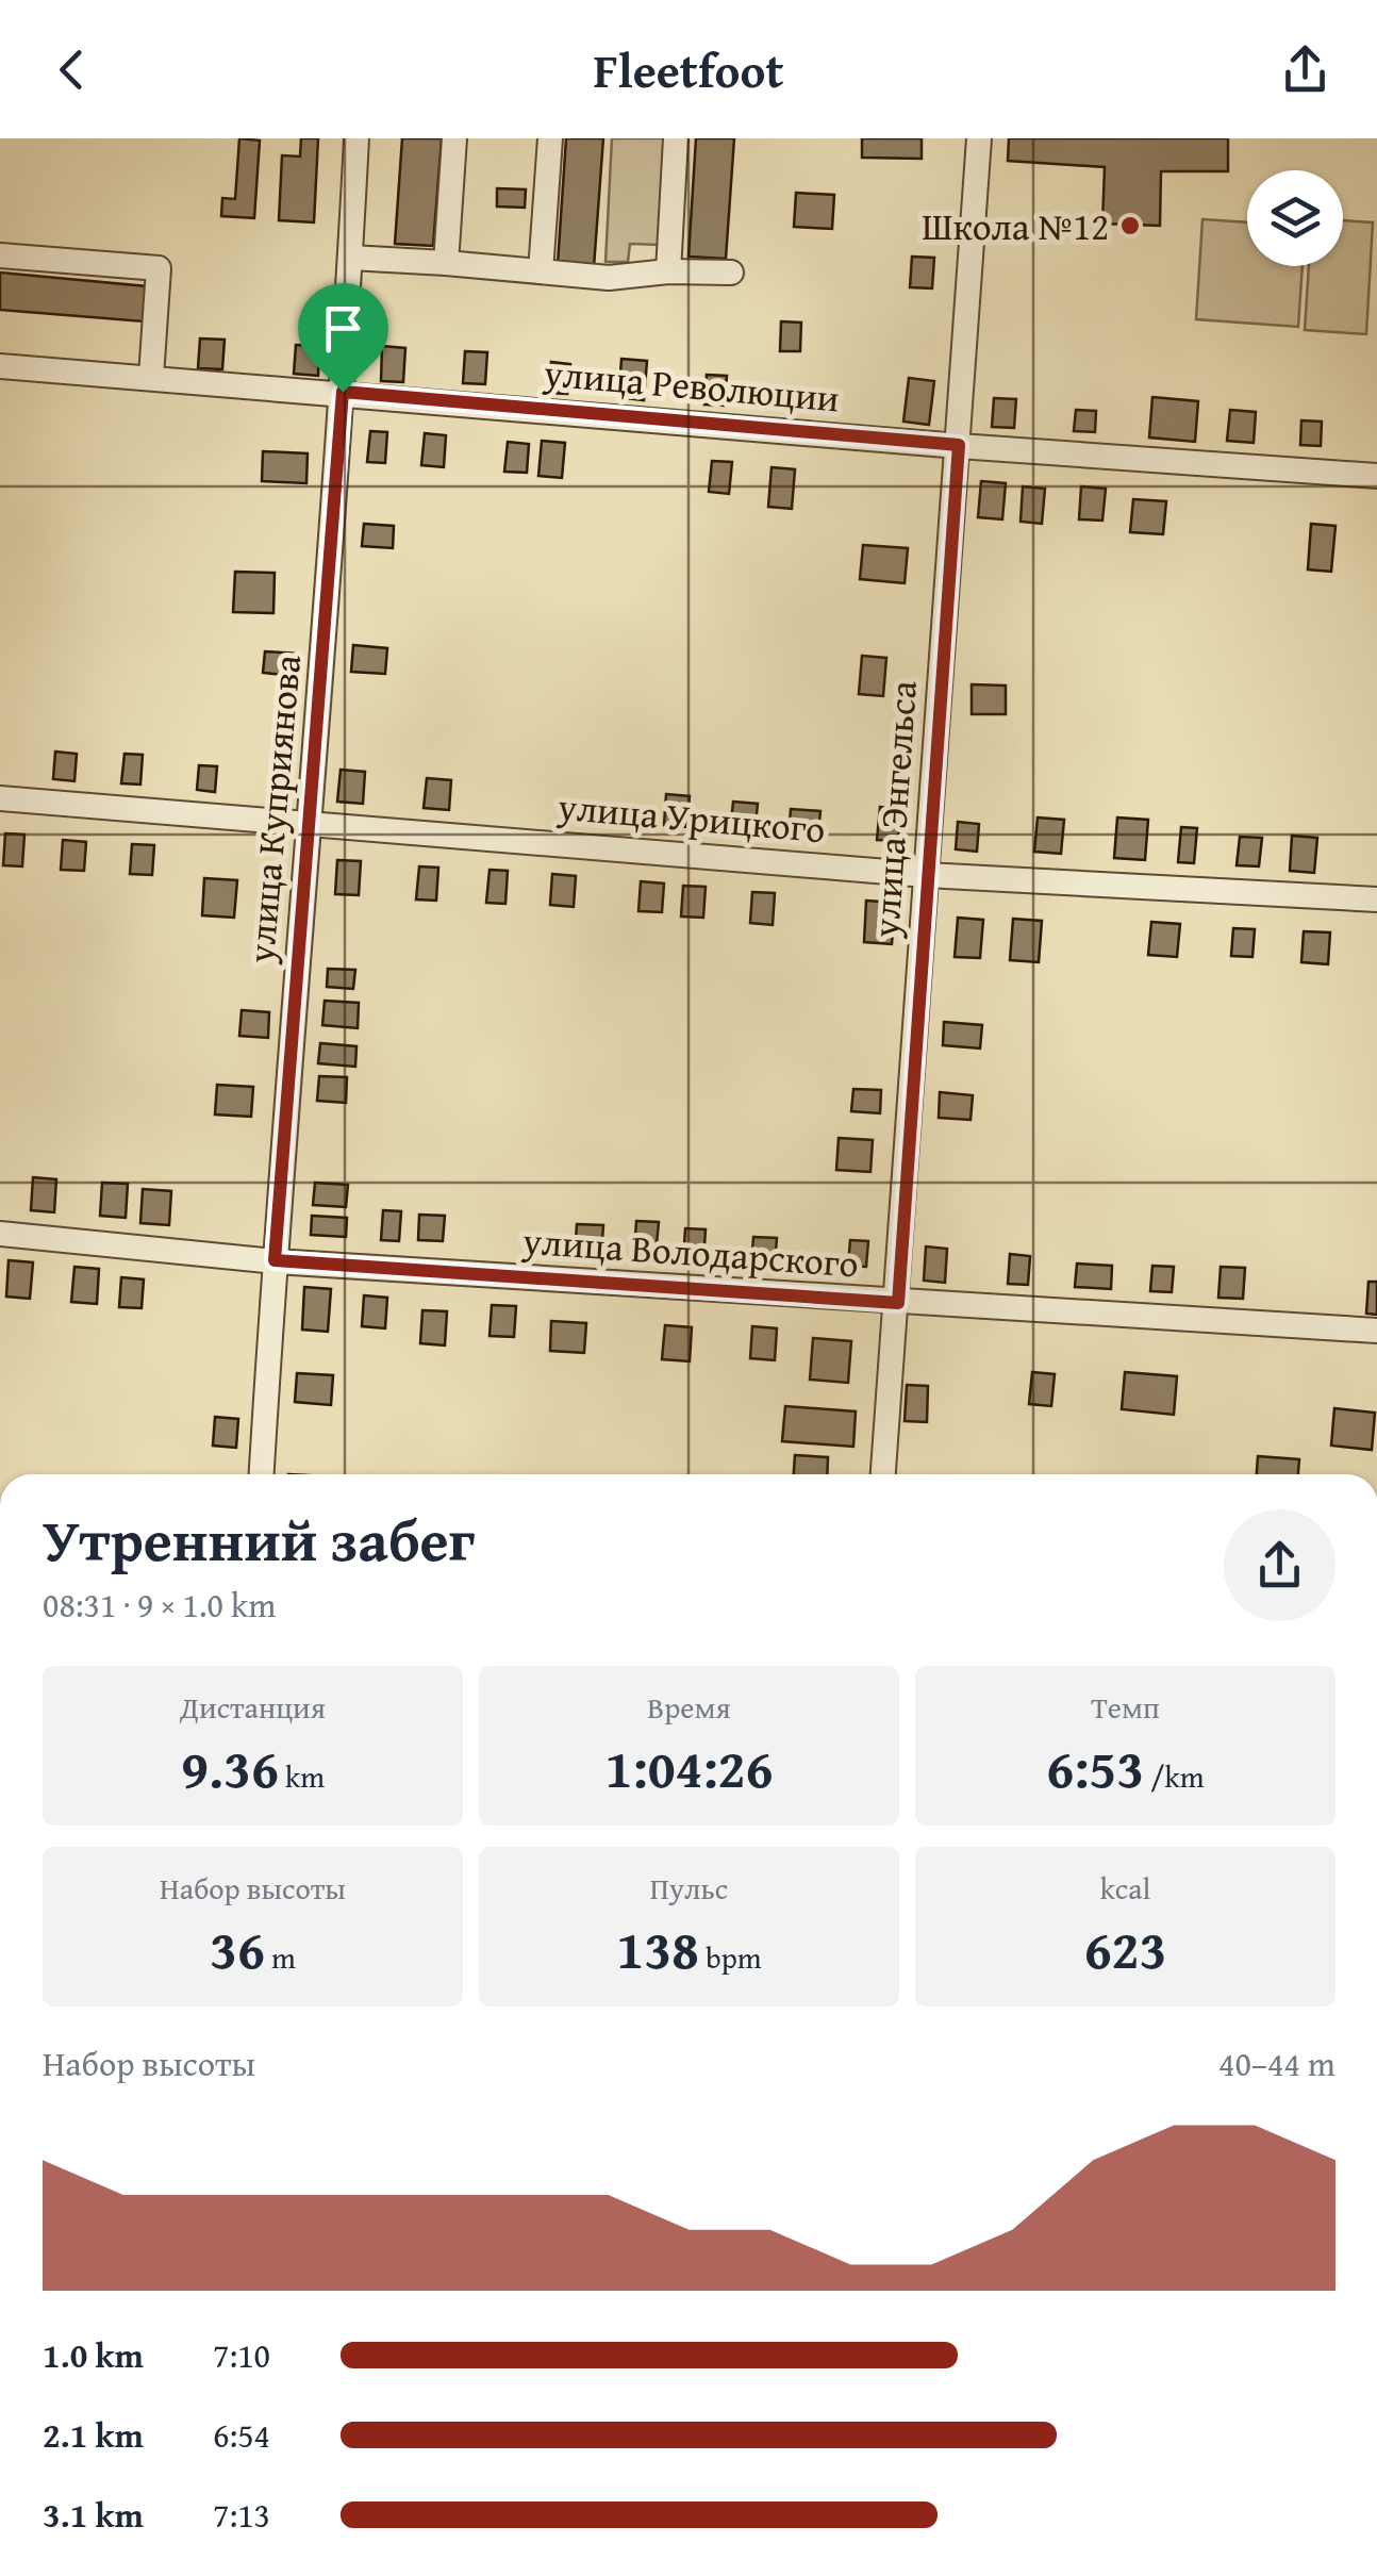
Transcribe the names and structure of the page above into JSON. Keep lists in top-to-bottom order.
{
  "streets": {
    "street": [
      "улица Революции",
      "улица Куприянова",
      "улица Энгельса",
      "улица Урицкого",
      "улица Володарского"
    ]
  },
  "crossings": [
    ["улица Революции", "улица Куприянова"],
    ["улица Революции", "улица Энгельса"],
    ["улица Куприянова", "улица Урицкого"],
    ["улица Куприянова", "улица Володарского"],
    ["улица Энгельса", "улица Урицкого"],
    ["улица Энгельса", "улица Володарского"]
  ],
  "places": ["Школа №12"],
  "page": {
    "header": "Fleetfoot",
    "heading": ["Утренний забег", "08:31 · 9 × 1.0 km"],
    "stats": [
      ["Дистанция", "9.36 km"],
      ["Время", "1:04:26"],
      ["Темп", "6:53 /km"],
      ["Набор высоты", "36 m"],
      ["Пульс", "138 bpm"],
      ["kcal", "623"]
    ],
    "chart": ["Набор высоты", "40–44 m"],
    "list": [
      {
        "name": "1.0 km",
        "note": "7:10"
      },
      {
        "name": "2.1 km",
        "note": "6:54"
      },
      {
        "name": "3.1 km",
        "note": "7:13"
      }
    ]
  }
}
